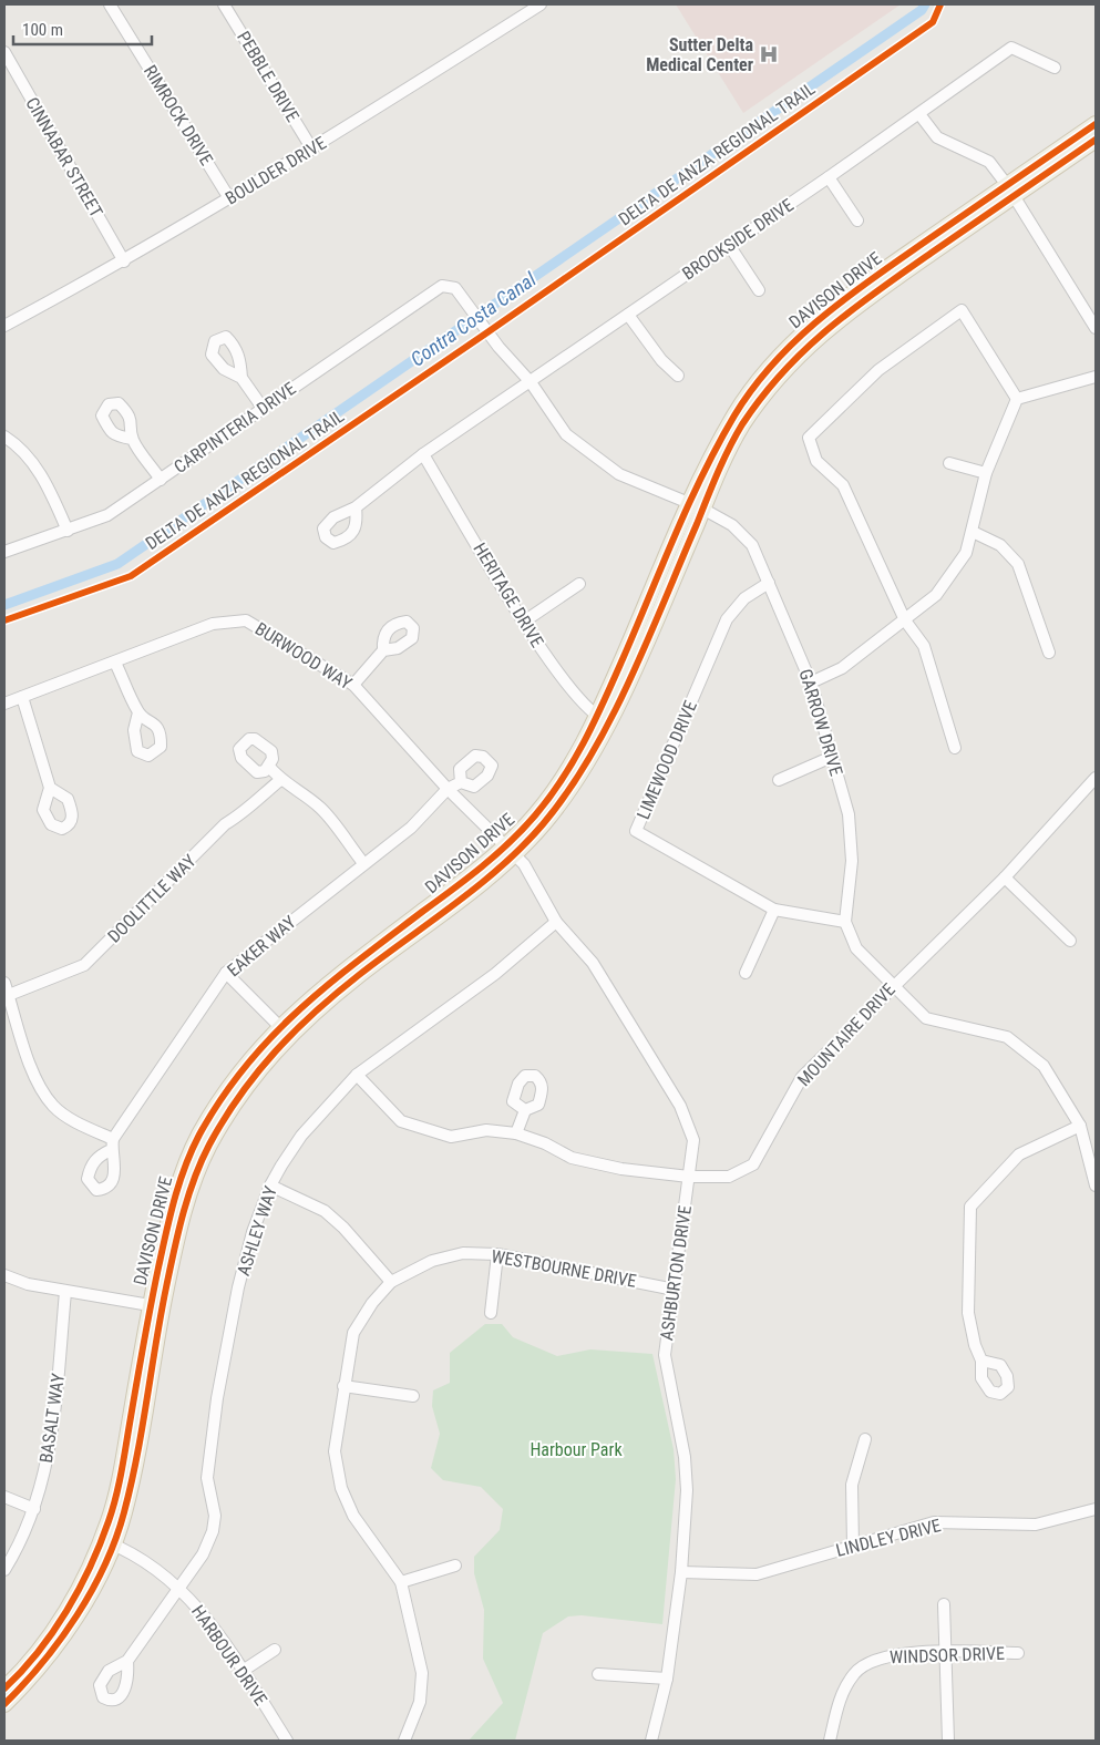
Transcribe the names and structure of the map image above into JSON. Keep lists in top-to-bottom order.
{
  "streets": {
    "main road": ["DAVISON DRIVE"],
    "street": [
      "PEBBLE DRIVE",
      "RIMROCK DRIVE",
      "CINNABAR STREET",
      "BOULDER DRIVE",
      "BROOKSIDE DRIVE",
      "CARPINTERIA DRIVE",
      "HERITAGE DRIVE",
      "BURWOOD WAY",
      "GARROW DRIVE",
      "LIMEWOOD DRIVE",
      "DOOLITTLE WAY",
      "EAKER WAY",
      "MOUNTAIRE DRIVE",
      "ASHLEY WAY",
      "WESTBOURNE DRIVE",
      "ASHBURTON DRIVE",
      "BASALT WAY",
      "LINDLEY DRIVE",
      "HARBOUR DRIVE",
      "WINDSOR DRIVE"
    ],
    "cycle path": ["DELTA DE ANZA REGIONAL TRAIL"]
  },
  "crossings": [
    ["PEBBLE DRIVE", "BOULDER DRIVE"],
    ["RIMROCK DRIVE", "BOULDER DRIVE"],
    ["CINNABAR STREET", "BOULDER DRIVE"],
    ["BROOKSIDE DRIVE", "HERITAGE DRIVE"],
    ["BROOKSIDE DRIVE", "GARROW DRIVE"],
    ["DAVISON DRIVE", "HERITAGE DRIVE"],
    ["DAVISON DRIVE", "BURWOOD WAY"],
    ["DAVISON DRIVE", "GARROW DRIVE"],
    ["DAVISON DRIVE", "ASHBURTON DRIVE"],
    ["DAVISON DRIVE", "HARBOUR DRIVE"],
    ["CARPINTERIA DRIVE", "GARROW DRIVE"],
    ["BURWOOD WAY", "EAKER WAY"],
    ["BURWOOD WAY", "ASHBURTON DRIVE"],
    ["GARROW DRIVE", "LIMEWOOD DRIVE"],
    ["GARROW DRIVE", "MOUNTAIRE DRIVE"],
    ["DOOLITTLE WAY", "EAKER WAY"],
    ["MOUNTAIRE DRIVE", "ASHLEY WAY"],
    ["MOUNTAIRE DRIVE", "ASHBURTON DRIVE"],
    ["ASHLEY WAY", "ASHBURTON DRIVE"],
    ["ASHLEY WAY", "HARBOUR DRIVE"],
    ["WESTBOURNE DRIVE", "ASHBURTON DRIVE"],
    ["ASHBURTON DRIVE", "LINDLEY DRIVE"]
  ],
  "water": ["Contra Costa Canal"],
  "parks": ["Harbour Park"],
  "places": {
    "hospital": ["Sutter Delta Medical Center"]
  },
  "scale_bar": "100 m"
}
